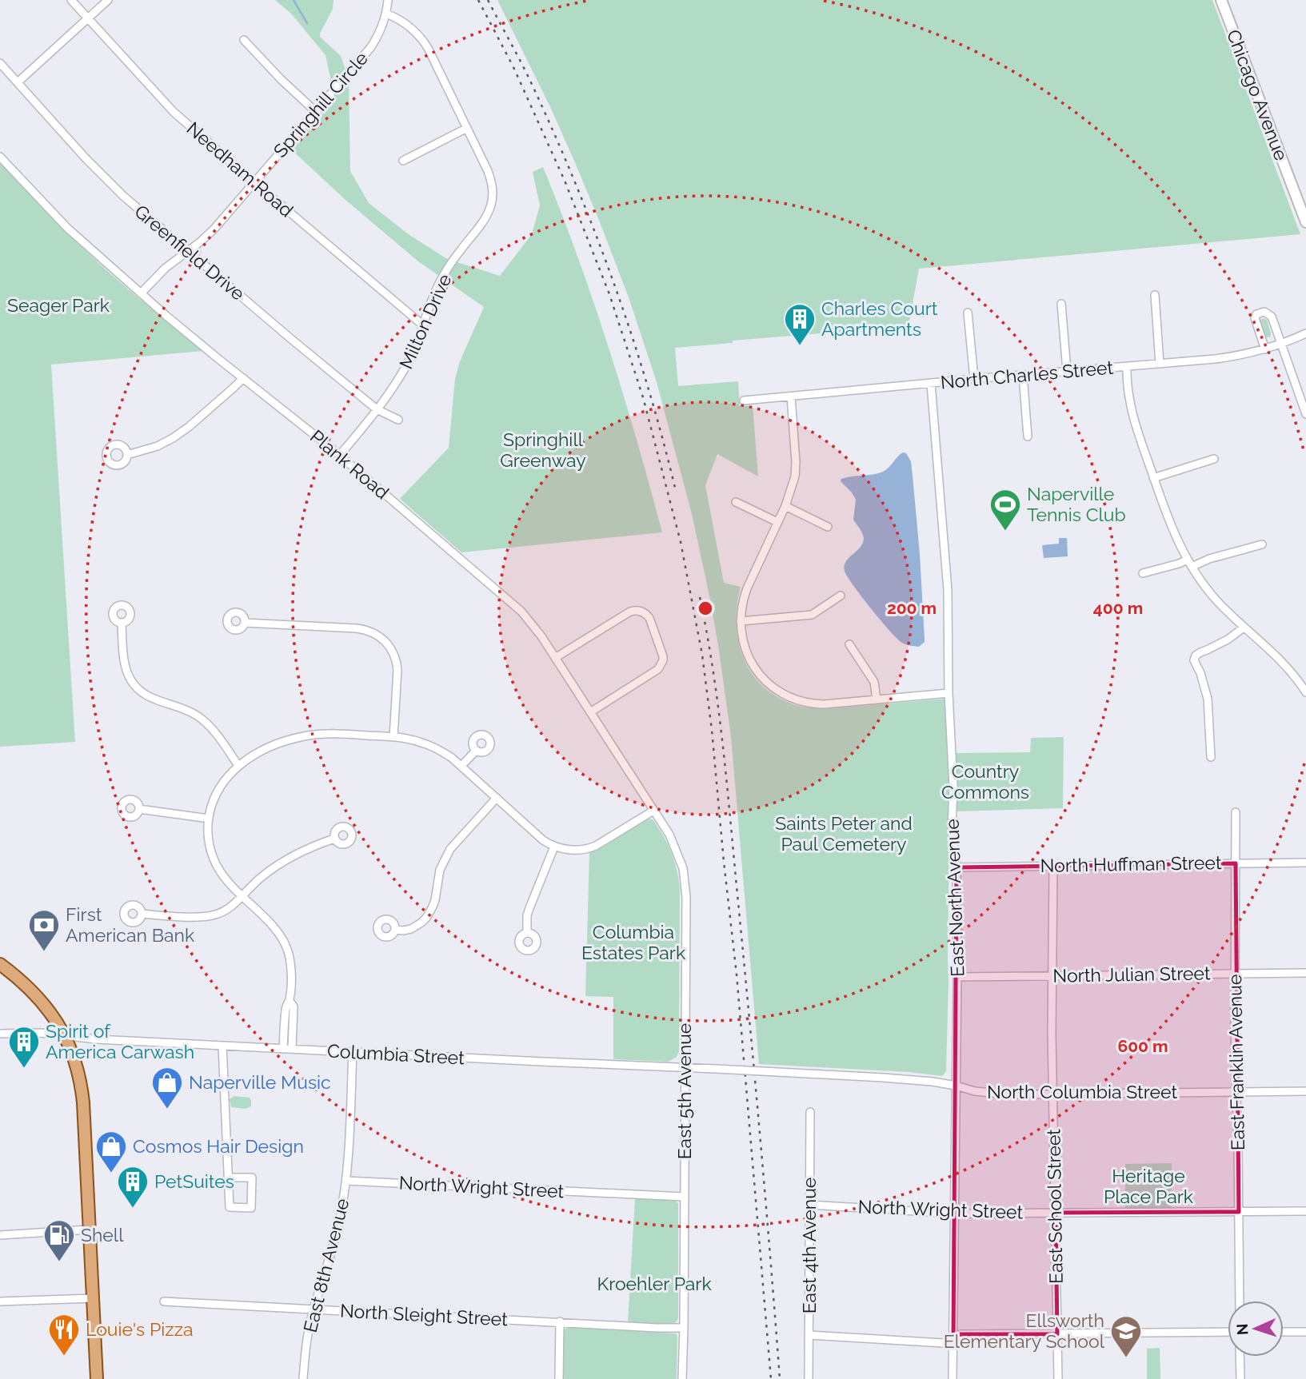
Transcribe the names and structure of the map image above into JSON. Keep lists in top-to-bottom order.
{
  "streets": {
    "main road": ["Chicago Avenue"],
    "street": [
      "Springhill Circle",
      "Needham Road",
      "Greenfield Drive",
      "Milton Drive",
      "North Charles Street",
      "Plank Road",
      "North Huffman Street",
      "East North Avenue",
      "North Julian Street",
      "Columbia Street",
      "East Franklin Avenue",
      "East 5th Avenue",
      "North Columbia Street",
      "North Wright Street",
      "East School Street",
      "East 4th Avenue",
      "East 8th Avenue",
      "North Sleight Street"
    ]
  },
  "crossings": [
    ["Springhill Circle", "Needham Road"],
    ["Springhill Circle", "Greenfield Drive"],
    ["Springhill Circle", "Milton Drive"],
    ["Springhill Circle", "Plank Road"],
    ["Needham Road", "Milton Drive"],
    ["Greenfield Drive", "Milton Drive"],
    ["Milton Drive", "Plank Road"],
    ["North Charles Street", "East North Avenue"],
    ["Plank Road", "East 5th Avenue"],
    ["North Huffman Street", "East North Avenue"],
    ["North Huffman Street", "East Franklin Avenue"],
    ["North Huffman Street", "East School Street"],
    ["East North Avenue", "North Julian Street"],
    ["East North Avenue", "North Columbia Street"],
    ["East North Avenue", "North Wright Street"],
    ["North Julian Street", "East Franklin Avenue"],
    ["North Julian Street", "East School Street"],
    ["Columbia Street", "East 5th Avenue"],
    ["Columbia Street", "North Columbia Street"],
    ["Columbia Street", "East 8th Avenue"],
    ["East Franklin Avenue", "North Columbia Street"],
    ["East Franklin Avenue", "North Wright Street"],
    ["East 5th Avenue", "North Wright Street"],
    ["East 5th Avenue", "North Sleight Street"],
    ["North Columbia Street", "East School Street"],
    ["North Wright Street", "East School Street"],
    ["North Wright Street", "East 4th Avenue"],
    ["North Wright Street", "East 8th Avenue"],
    ["East 8th Avenue", "North Sleight Street"]
  ],
  "parks": [
    "Seager Park",
    "Springhill Greenway",
    "Country Commons",
    "Saints Peter and Paul Cemetery",
    "Columbia Estates Park",
    "Heritage Place Park",
    "Kroehler Park"
  ],
  "places": {
    "building": ["Charles Court Apartments", "Spirit of America Carwash", "PetSuites"],
    "sports": ["Naperville Tennis Club"],
    "bank": ["First American Bank"],
    "shop": ["Naperville Music", "Cosmos Hair Design"],
    "fuel station": ["Shell"],
    "restaurant": ["Louie's Pizza"],
    "school or university": ["Ellsworth Elementary School"]
  },
  "north": "left",
  "rings": ["200 m", "400 m", "600 m"]
}
